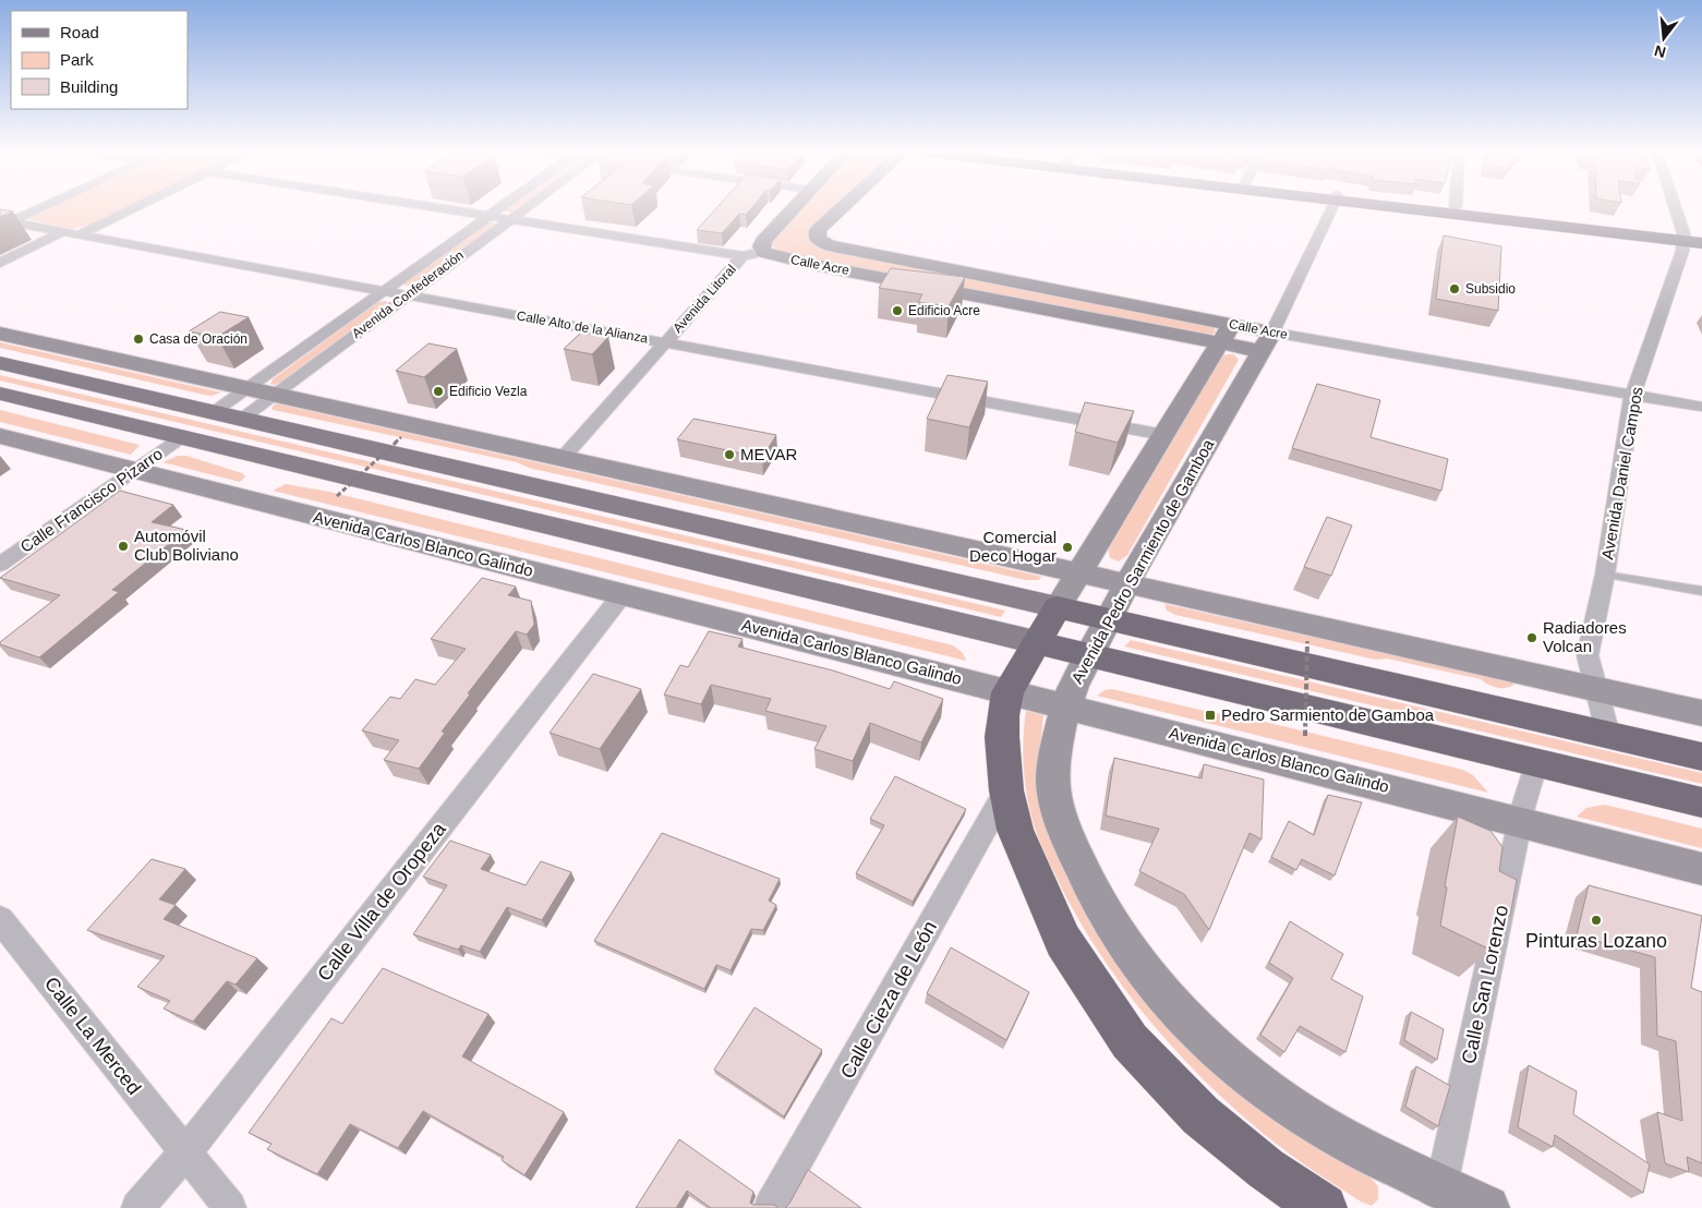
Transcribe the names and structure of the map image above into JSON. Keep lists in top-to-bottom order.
{
  "streets": {
    "street": [
      "Calle Acre",
      "Avenida Confederación",
      "Avenida Litoral",
      "Calle Alto de la Alianza",
      "Avenida Daniel Campos",
      "Calle Francisco Pizarro",
      "Avenida Carlos Blanco Galindo",
      "Avenida Pedro Sarmiento de Gamboa",
      "Calle Villa de Oropeza",
      "Calle San Lorenzo",
      "Calle Cieza de León",
      "Calle La Merced"
    ]
  },
  "crossings": [
    ["Calle Acre", "Avenida Litoral"],
    ["Calle Acre", "Avenida Daniel Campos"],
    ["Calle Acre", "Avenida Pedro Sarmiento de Gamboa"],
    ["Avenida Confederación", "Calle Alto de la Alianza"],
    ["Avenida Litoral", "Calle Alto de la Alianza"],
    ["Calle Francisco Pizarro", "Avenida Carlos Blanco Galindo"],
    ["Avenida Carlos Blanco Galindo", "Avenida Pedro Sarmiento de Gamboa"],
    ["Avenida Carlos Blanco Galindo", "Calle Villa de Oropeza"],
    ["Avenida Carlos Blanco Galindo", "Calle San Lorenzo"],
    ["Avenida Pedro Sarmiento de Gamboa", "Calle San Lorenzo"],
    ["Calle Villa de Oropeza", "Calle La Merced"]
  ],
  "places": {
    "other": [
      "Subsidio",
      "Edificio Acre",
      "Casa de Oración",
      "Edificio Vezla",
      "MEVAR",
      "Automóvil Club Boliviano",
      "Comercial Deco Hogar",
      "Radiadores Volcan",
      "Pinturas Lozano"
    ],
    "transit": ["Pedro Sarmiento de Gamboa"]
  },
  "legend": ["Road", "Park", "Building"],
  "north": "bottom"
}
